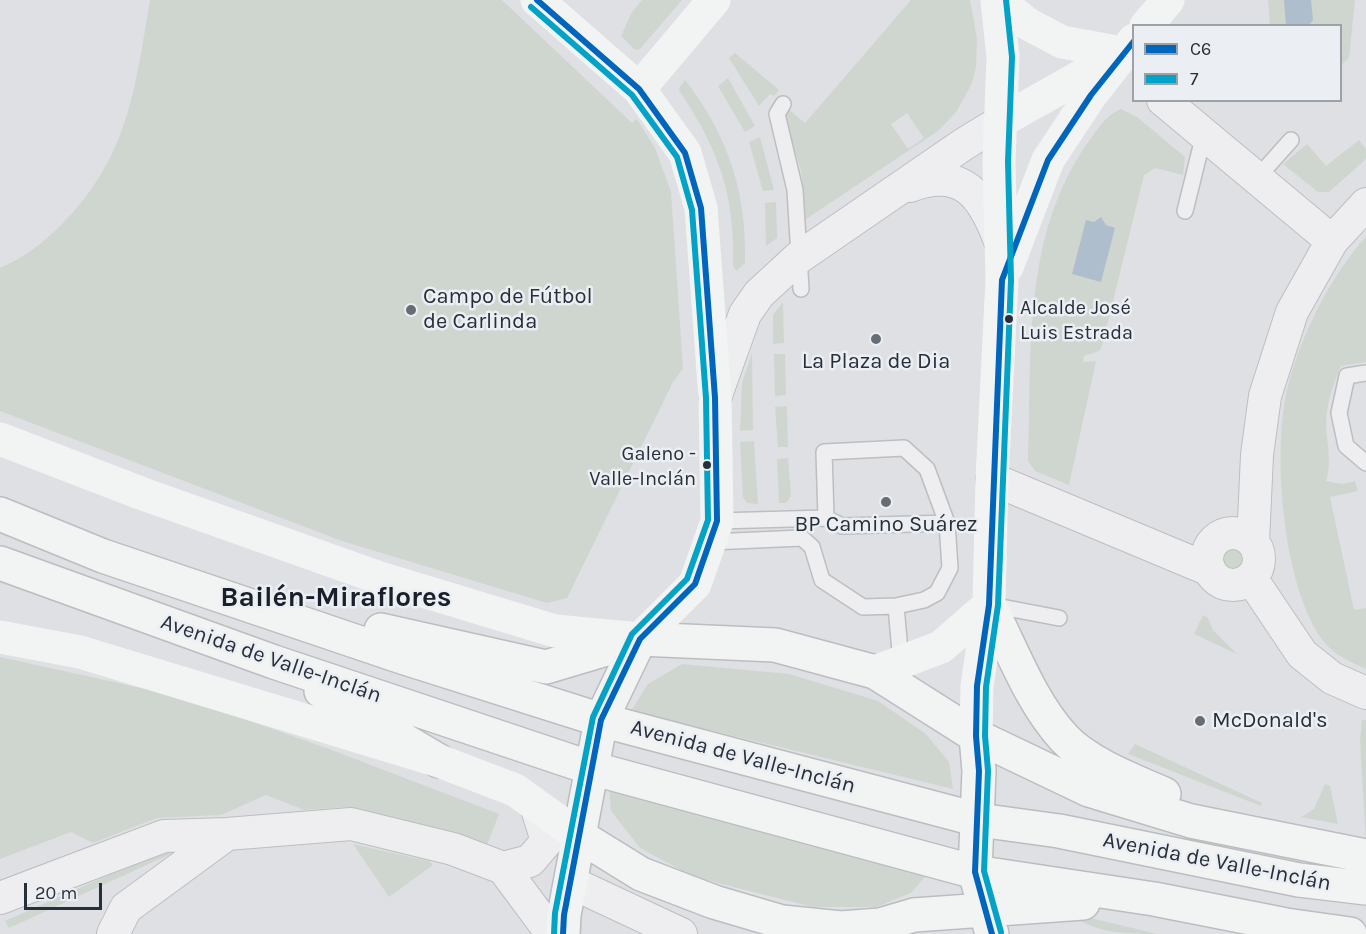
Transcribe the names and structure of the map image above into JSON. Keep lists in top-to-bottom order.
{
  "streets": {
    "main road": ["Avenida de Valle-Inclán"]
  },
  "districts": ["Bailén-Miraflores"],
  "places": [
    "Campo de Fútbol de Carlinda",
    "Alcalde José Luis Estrada",
    "La Plaza de Dia",
    "Galeno - Valle-Inclán",
    "BP Camino Suárez",
    "McDonald's"
  ],
  "lines": ["transit line C6", "transit line 7"],
  "legend": ["C6", "7"],
  "scale_bar": "20 m"
}
